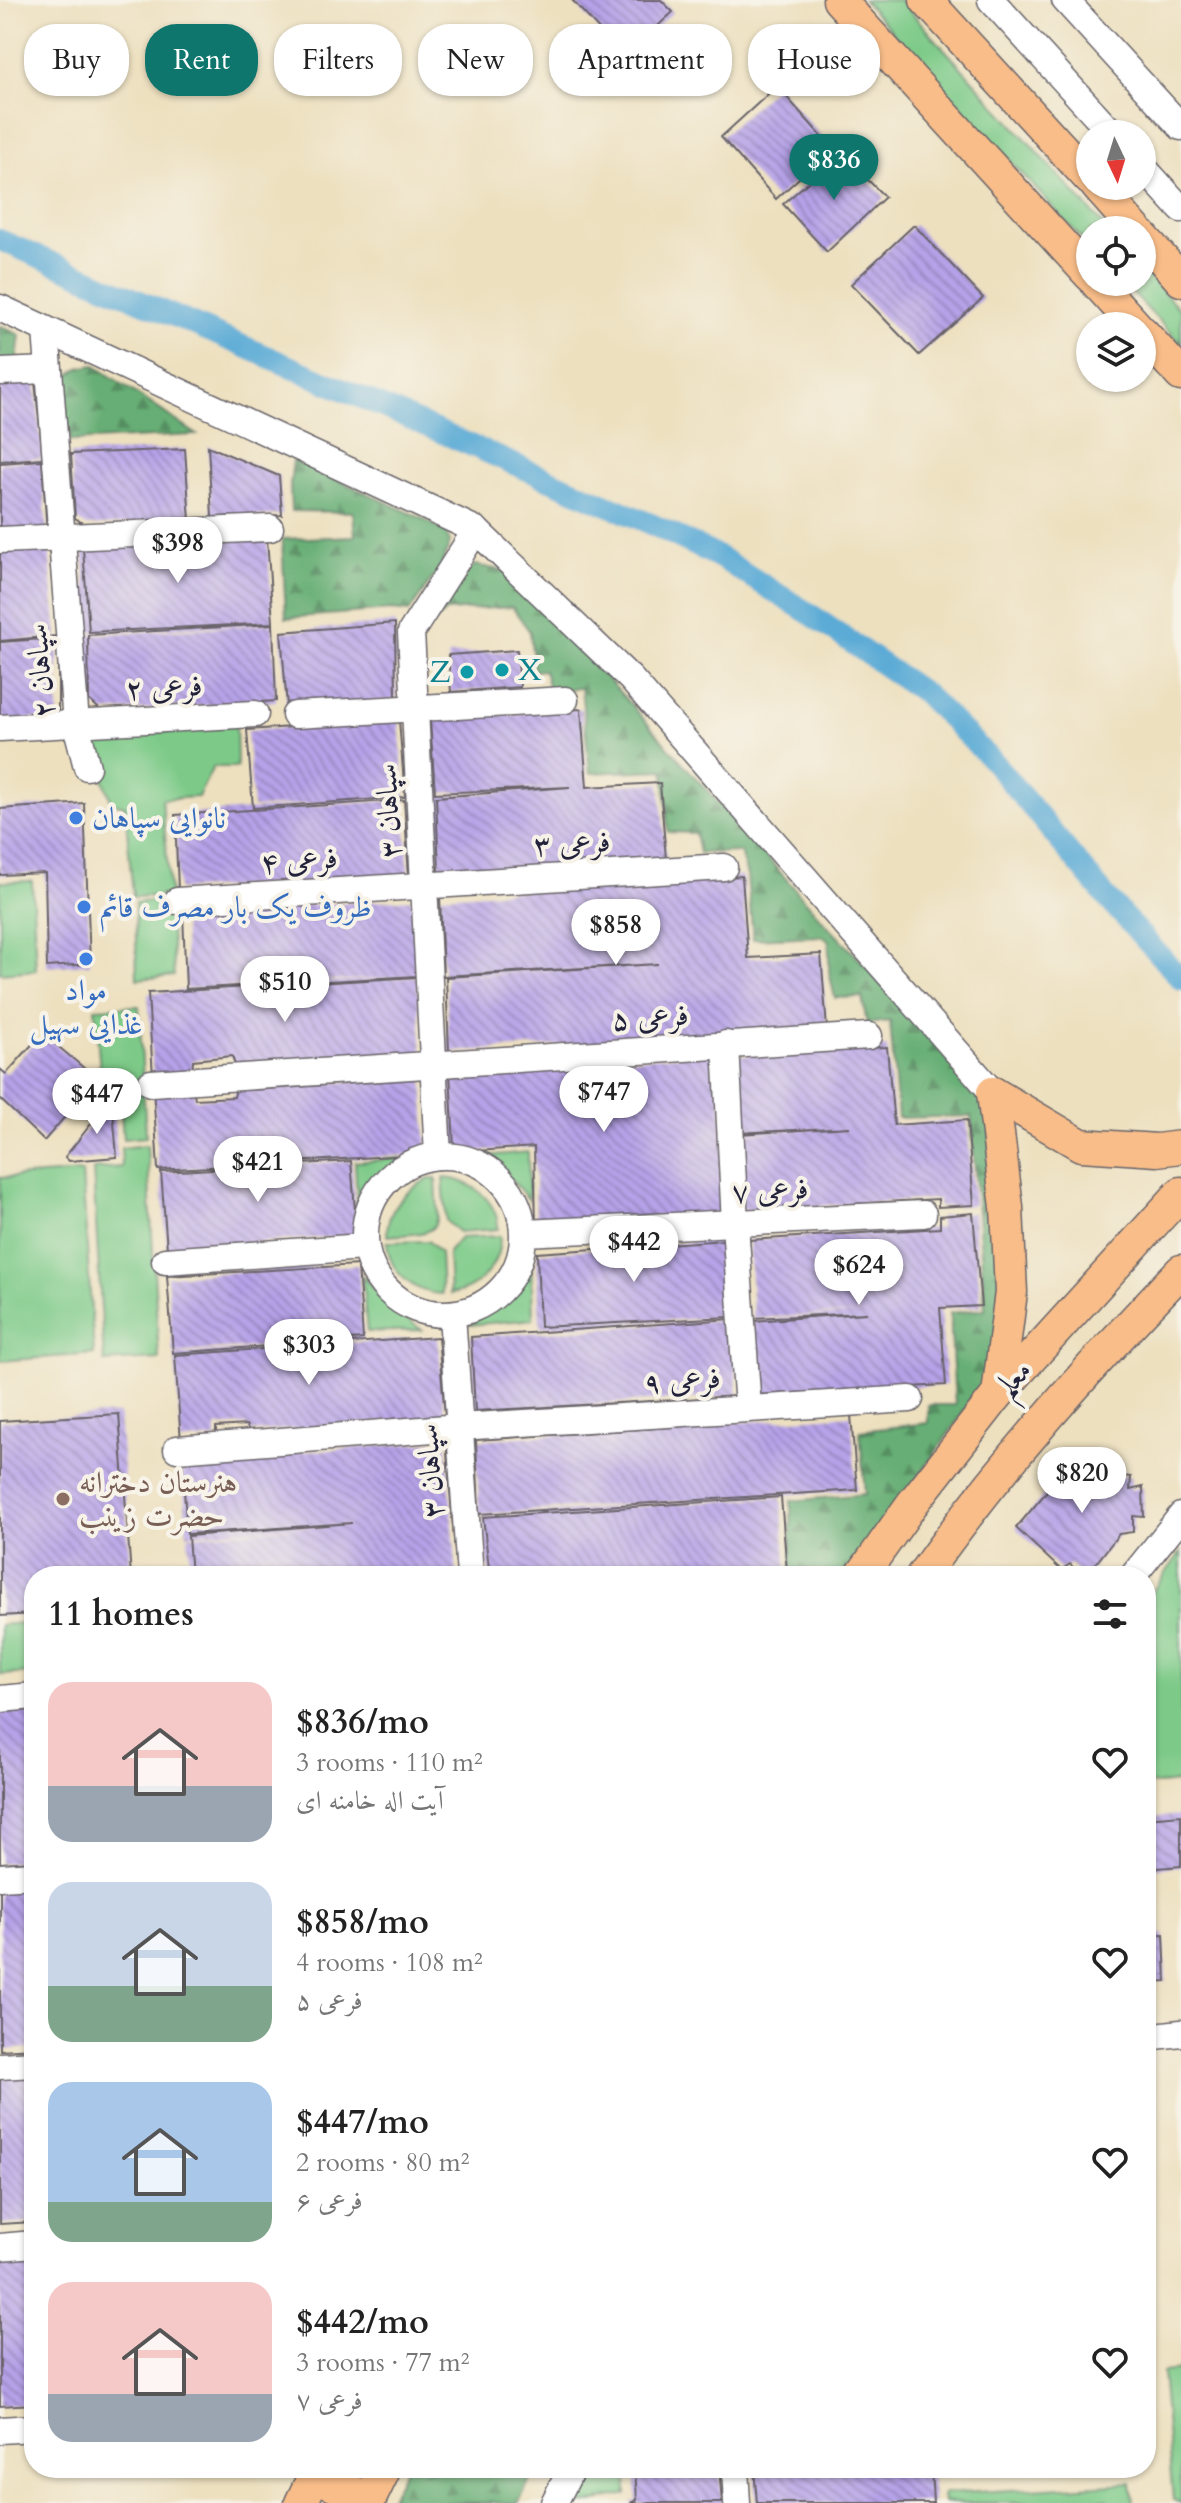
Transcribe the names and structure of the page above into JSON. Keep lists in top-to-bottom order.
{
  "streets": {
    "main road": ["معلم"],
    "street": [
      "سپاهان ۲",
      "فرعی ۲",
      "سپاهان ۳",
      "فرعی ۳",
      "فرعی ۴",
      "فرعی ۵",
      "فرعی ۷",
      "فرعی ۹"
    ]
  },
  "crossings": [
    ["سپاهان ۲", "فرعی ۲"],
    ["سپاهان ۳", "فرعی ۳"],
    ["سپاهان ۳", "فرعی ۴"],
    ["سپاهان ۳", "فرعی ۵"],
    ["سپاهان ۳", "فرعی ۷"],
    ["سپاهان ۳", "فرعی ۹"],
    ["فرعی ۳", "فرعی ۴"]
  ],
  "places": [
    "X",
    "Z",
    "نانوایی سپاهان",
    "ظروف یک بار مصرف قائم",
    "مواد غذایی سهیل",
    "هنرستان دخترانه حضرت زینب"
  ],
  "north": "bottom",
  "page": {
    "chip": [
      "Buy",
      "Rent",
      "Filters",
      "New",
      "Apartment",
      "House"
    ],
    "price": [
      "$836",
      "$398",
      "$858",
      "$510",
      "$747",
      "$447",
      "$421",
      "$442",
      "$624",
      "$303",
      "$820"
    ],
    "heading": "11 homes",
    "list": [
      {
        "name": "$836/mo",
        "note": "3 rooms · 110 m² · آیت اله خامنه ای"
      },
      {
        "name": "$858/mo",
        "note": "4 rooms · 108 m² · فرعی ۵"
      },
      {
        "name": "$447/mo",
        "note": "2 rooms · 80 m² · فرعی ۶"
      },
      {
        "name": "$442/mo",
        "note": "3 rooms · 77 m² · فرعی ۷"
      }
    ]
  }
}
